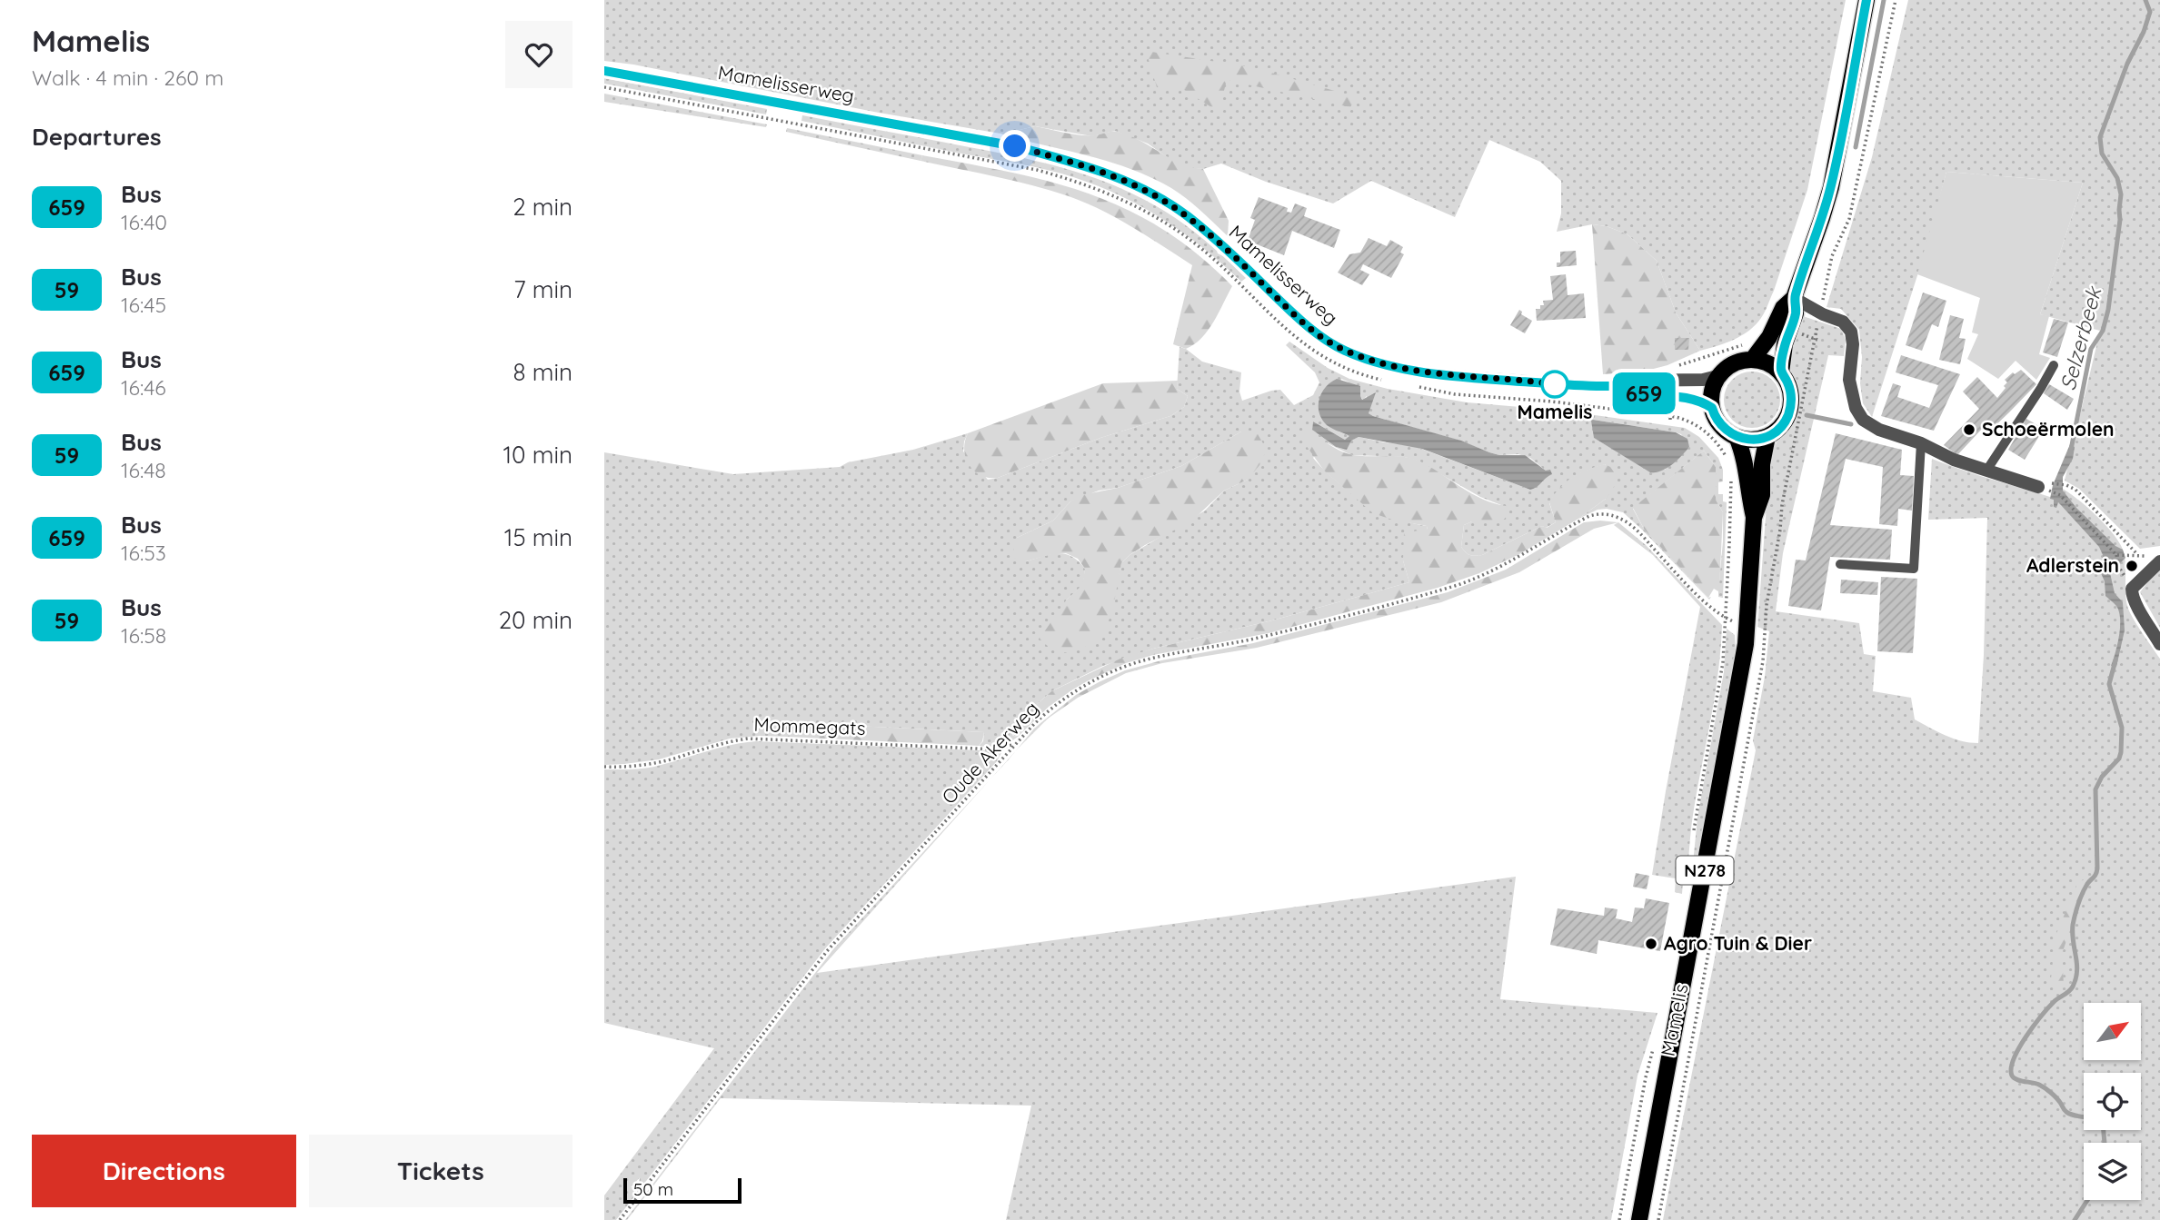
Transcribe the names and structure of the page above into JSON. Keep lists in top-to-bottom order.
{
  "streets": {
    "main road": ["N278", "Mamelis"],
    "street": ["Mamelisserweg"],
    "path": ["Mommegats", "Oude Akerweg"]
  },
  "crossings": [
    ["Mamelisserweg", "N278"],
    ["Mamelisserweg", "Mamelis"],
    ["Mommegats", "Oude Akerweg"],
    ["N278", "Mamelis"]
  ],
  "water": ["Selzerbeek"],
  "places": [
    "Mamelis",
    "Schoeërmolen",
    "Adlerstein",
    "Agro Tuin & Dier"
  ],
  "lines": ["bus line 659"],
  "scale_bar": "50 m",
  "north": "top right",
  "page": {
    "heading": [
      ["Mamelis", "Walk · 4 min · 260 m"],
      "Departures"
    ],
    "on_map": "659",
    "list": [
      {
        "mark": "659",
        "name": "Bus",
        "note": "16:40",
        "value": "2 min"
      },
      {
        "mark": "59",
        "name": "Bus",
        "note": "16:45",
        "value": "7 min"
      },
      {
        "mark": "659",
        "name": "Bus",
        "note": "16:46",
        "value": "8 min"
      },
      {
        "mark": "59",
        "name": "Bus",
        "note": "16:48",
        "value": "10 min"
      },
      {
        "mark": "659",
        "name": "Bus",
        "note": "16:53",
        "value": "15 min"
      },
      {
        "mark": "59",
        "name": "Bus",
        "note": "16:58",
        "value": "20 min"
      }
    ],
    "buttons": ["Directions", "Tickets"],
    "scale": "50 m"
  }
}
